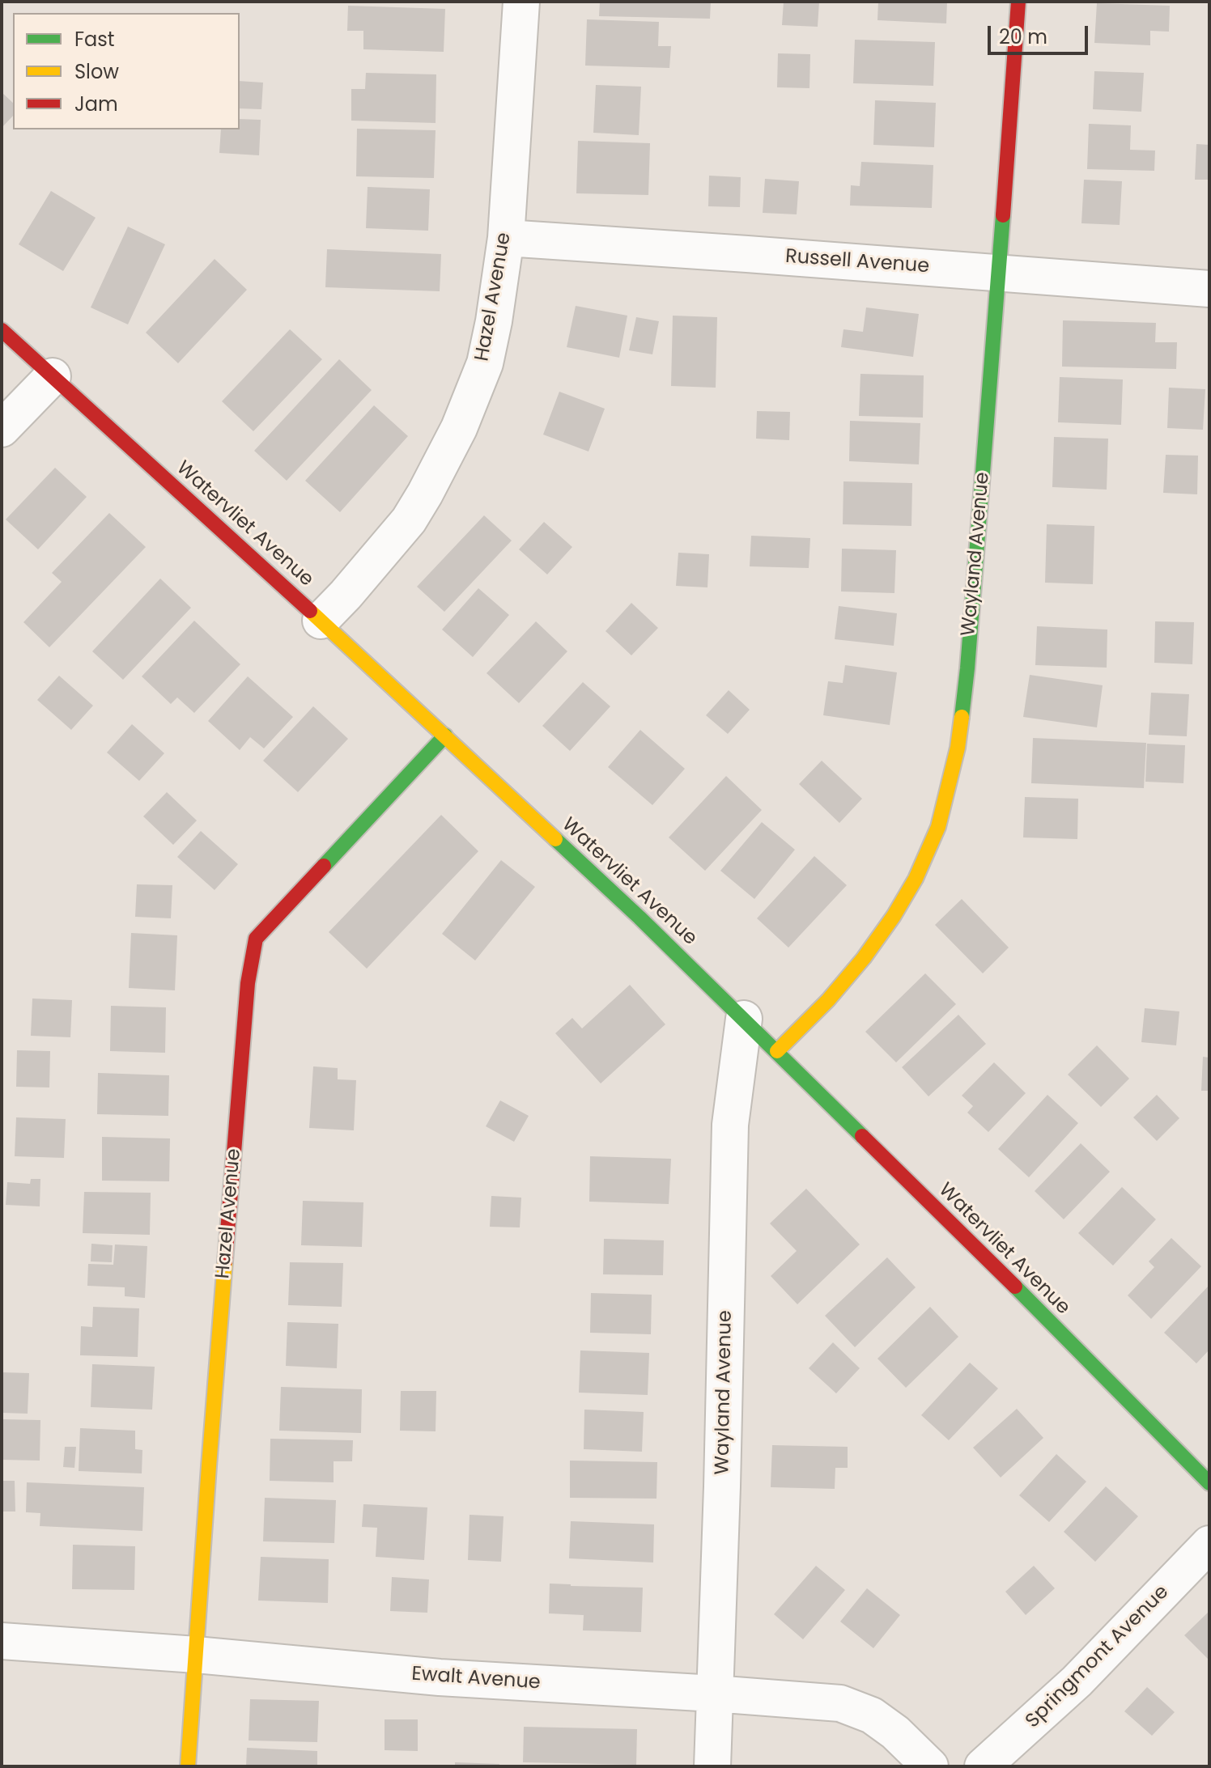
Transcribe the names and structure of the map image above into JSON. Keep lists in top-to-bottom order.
{
  "streets": {
    "street": [
      "Russell Avenue",
      "Hazel Avenue",
      "Watervliet Avenue",
      "Wayland Avenue",
      "Springmont Avenue",
      "Ewalt Avenue"
    ]
  },
  "crossings": [
    ["Russell Avenue", "Hazel Avenue"],
    ["Russell Avenue", "Wayland Avenue"],
    ["Hazel Avenue", "Watervliet Avenue"],
    ["Hazel Avenue", "Ewalt Avenue"],
    ["Watervliet Avenue", "Wayland Avenue"],
    ["Wayland Avenue", "Ewalt Avenue"]
  ],
  "legend": ["Fast", "Slow", "Jam"],
  "scale_bar": "20 m"
}
